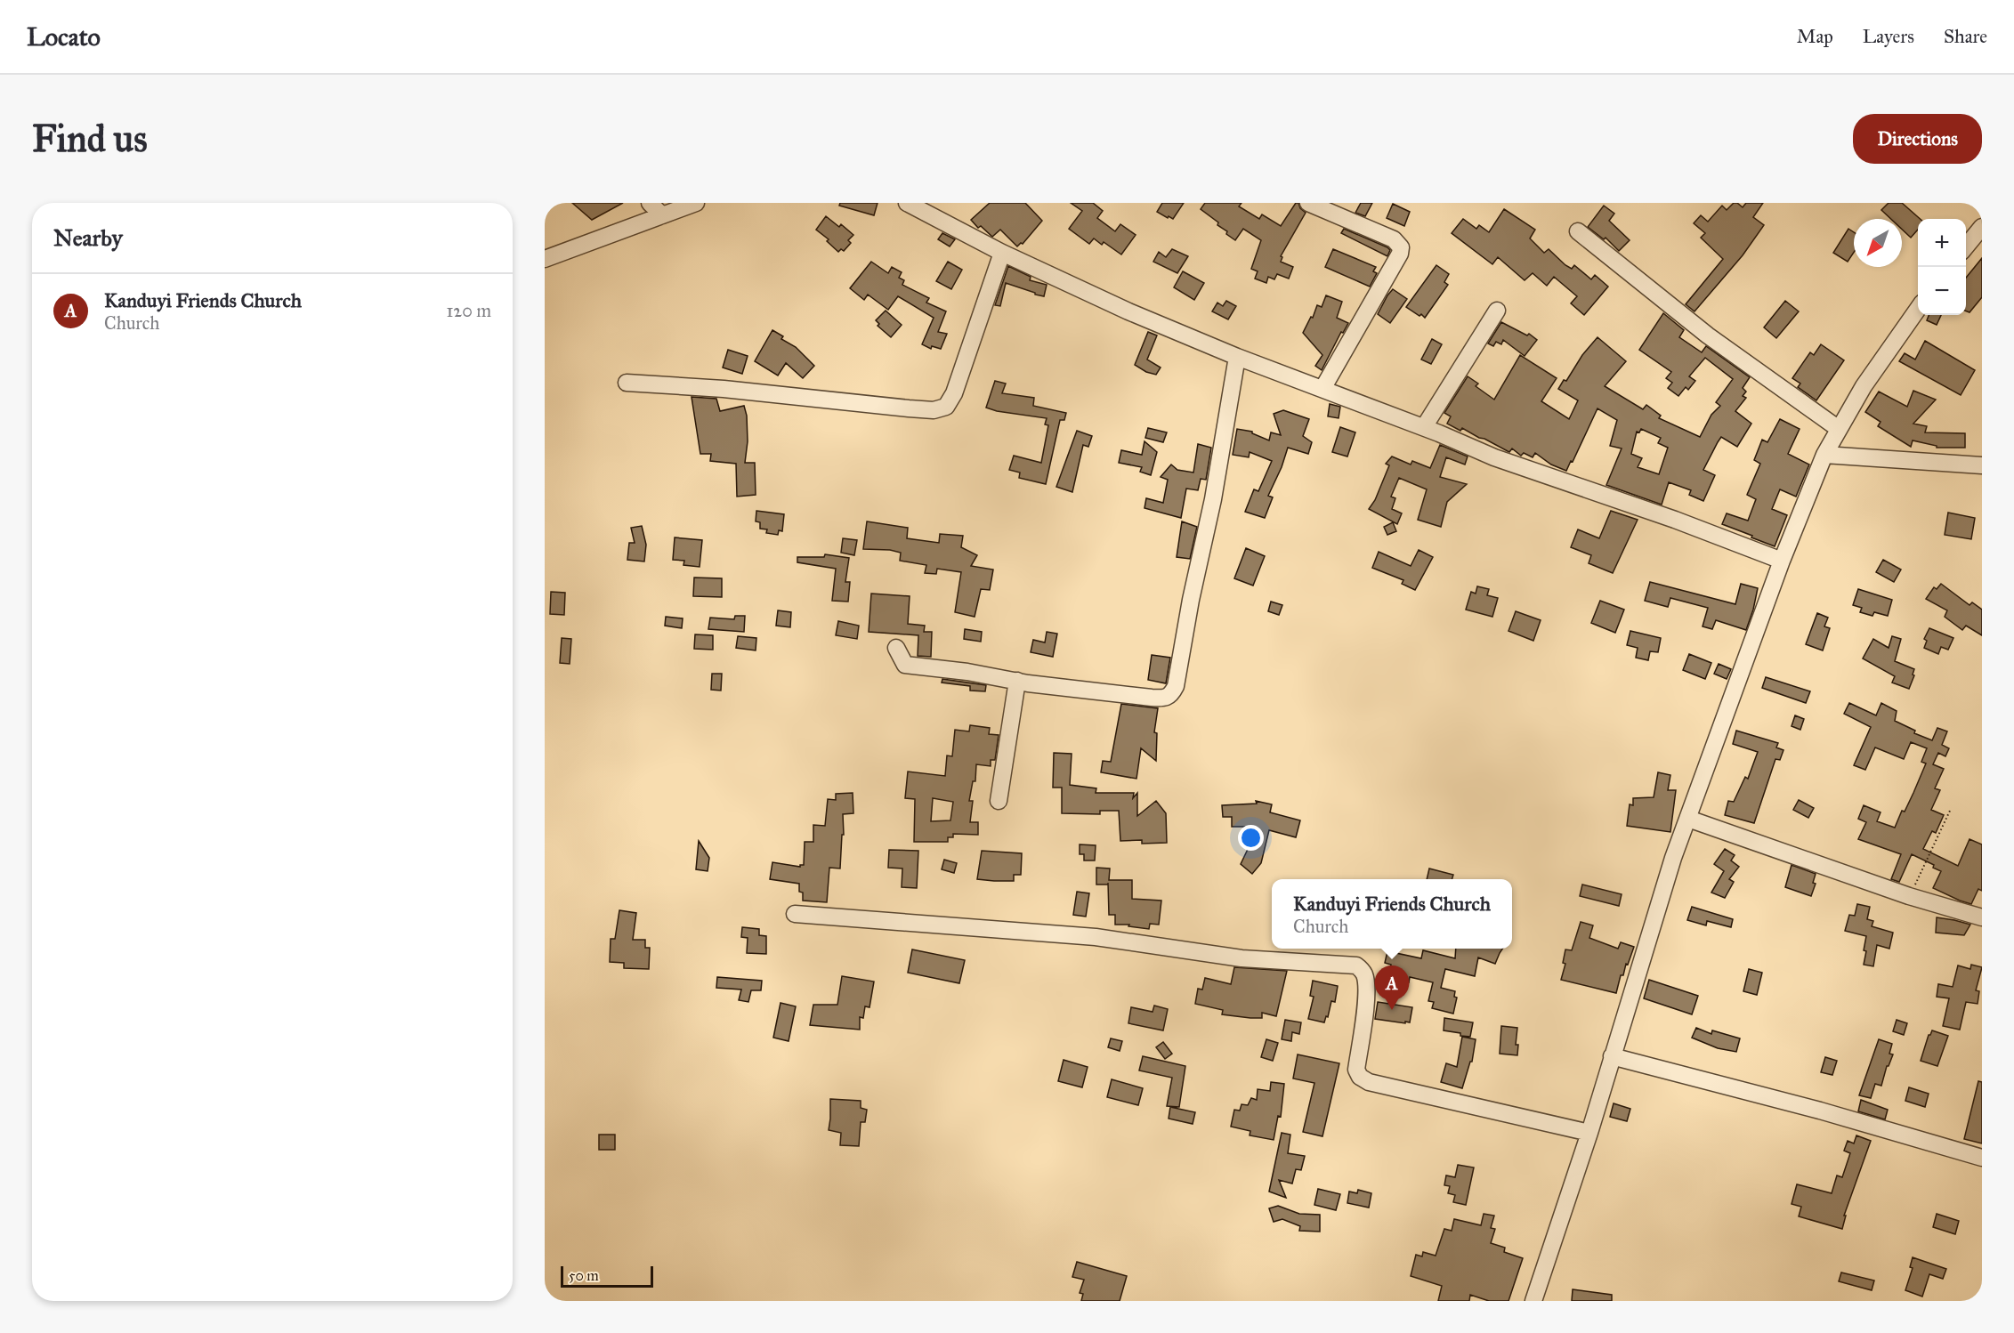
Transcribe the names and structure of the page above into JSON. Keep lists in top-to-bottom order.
{
  "scale_bar": "50 m",
  "north": "bottom left",
  "page": {
    "header": "Locato",
    "nav": ["Map", "Layers", "Share"],
    "buttons": "Directions",
    "title": "Find us",
    "heading": "Nearby",
    "map_buttons": ["+", "−"],
    "list": [
      {
        "mark": "A",
        "name": "Kanduyi Friends Church",
        "note": "Church",
        "value": "120 m"
      }
    ],
    "popup": ["Kanduyi Friends Church", "Church"],
    "pins": "A",
    "scale": "50 m"
  }
}
